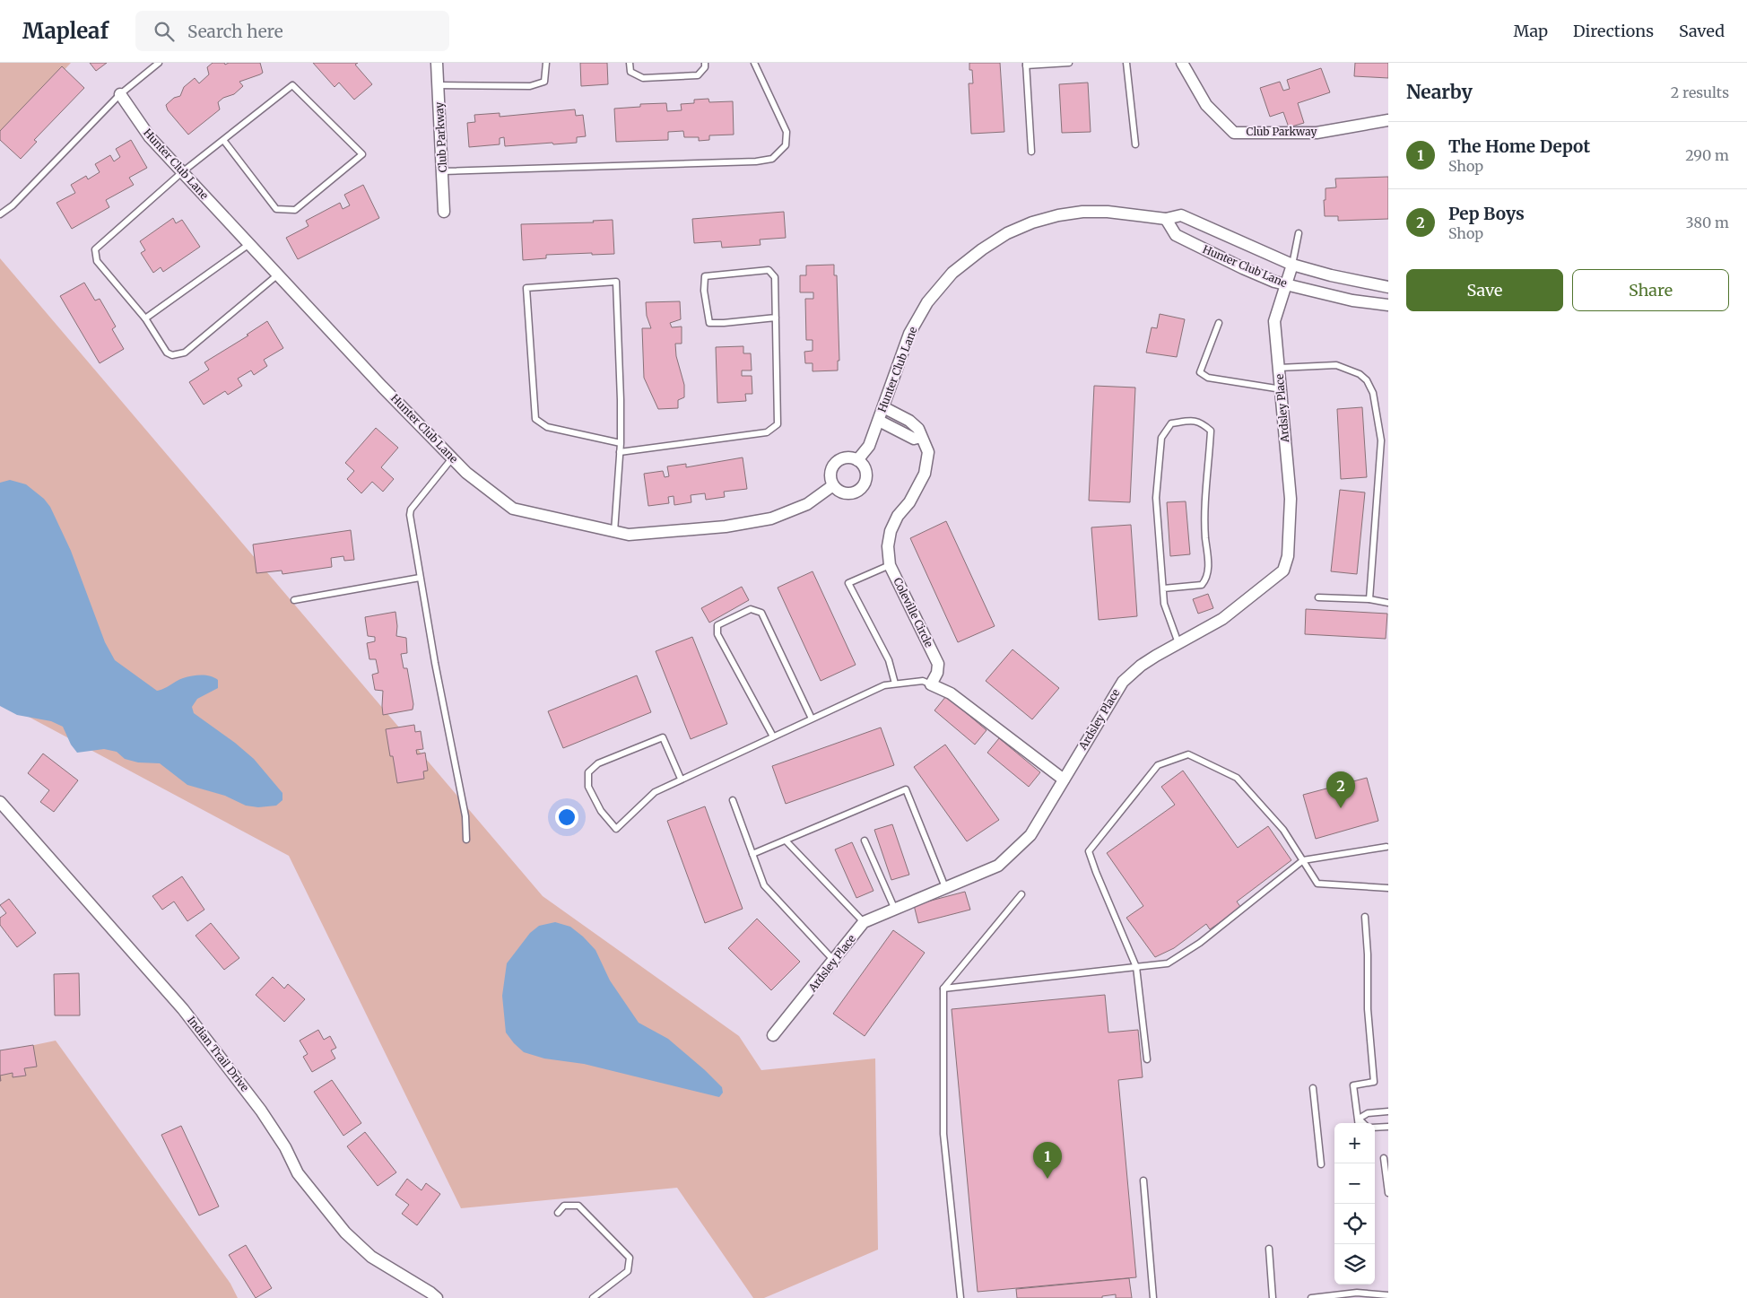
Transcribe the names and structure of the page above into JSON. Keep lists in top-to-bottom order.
{
  "streets": {
    "street": [
      "Club Parkway",
      "Hunter Club Lane",
      "Ardsley Place",
      "Coleville Circle",
      "Indian Trail Drive"
    ]
  },
  "crossings": [
    ["Hunter Club Lane", "Ardsley Place"],
    ["Hunter Club Lane", "Coleville Circle"]
  ],
  "page": {
    "header": "Mapleaf",
    "search": "Search here",
    "nav": ["Map", "Directions", "Saved"],
    "heading": ["Nearby", "2 results"],
    "list": [
      {
        "mark": "1",
        "name": "The Home Depot",
        "note": "Shop",
        "value": "290 m"
      },
      {
        "mark": "2",
        "name": "Pep Boys",
        "note": "Shop",
        "value": "380 m"
      }
    ],
    "buttons": ["Save", "Share"],
    "pins": ["2", "1"],
    "map_buttons": ["+", "−"]
  }
}
